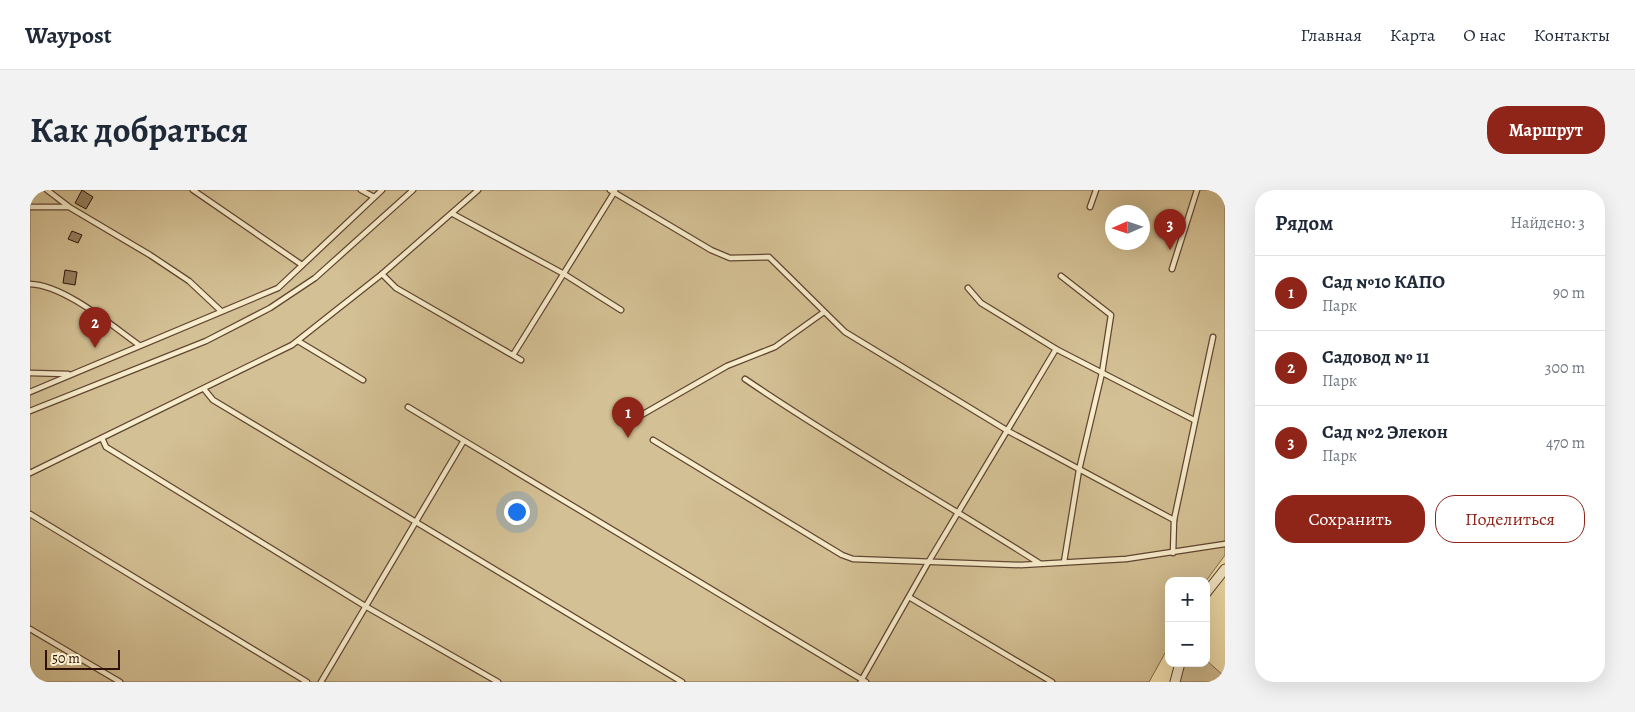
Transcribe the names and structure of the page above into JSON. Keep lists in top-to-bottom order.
{
  "scale_bar": "50 m",
  "north": "left",
  "page": {
    "header": "Waypost",
    "nav": [
      "Главная",
      "Карта",
      "О нас",
      "Контакты"
    ],
    "title": "Как добраться",
    "buttons": [
      "Маршрут",
      ["Сохранить", "Поделиться"]
    ],
    "heading": ["Рядом", "Найдено: 3"],
    "pins": ["3", "2", "1"],
    "list": [
      {
        "mark": "1",
        "name": "Сад №10 КАПО",
        "note": "Парк",
        "value": "90 m"
      },
      {
        "mark": "2",
        "name": "Садовод № 11",
        "note": "Парк",
        "value": "300 m"
      },
      {
        "mark": "3",
        "name": "Сад №2 Элекон",
        "note": "Парк",
        "value": "470 m"
      }
    ],
    "map_buttons": ["+", "−"],
    "scale": "50 m"
  }
}
